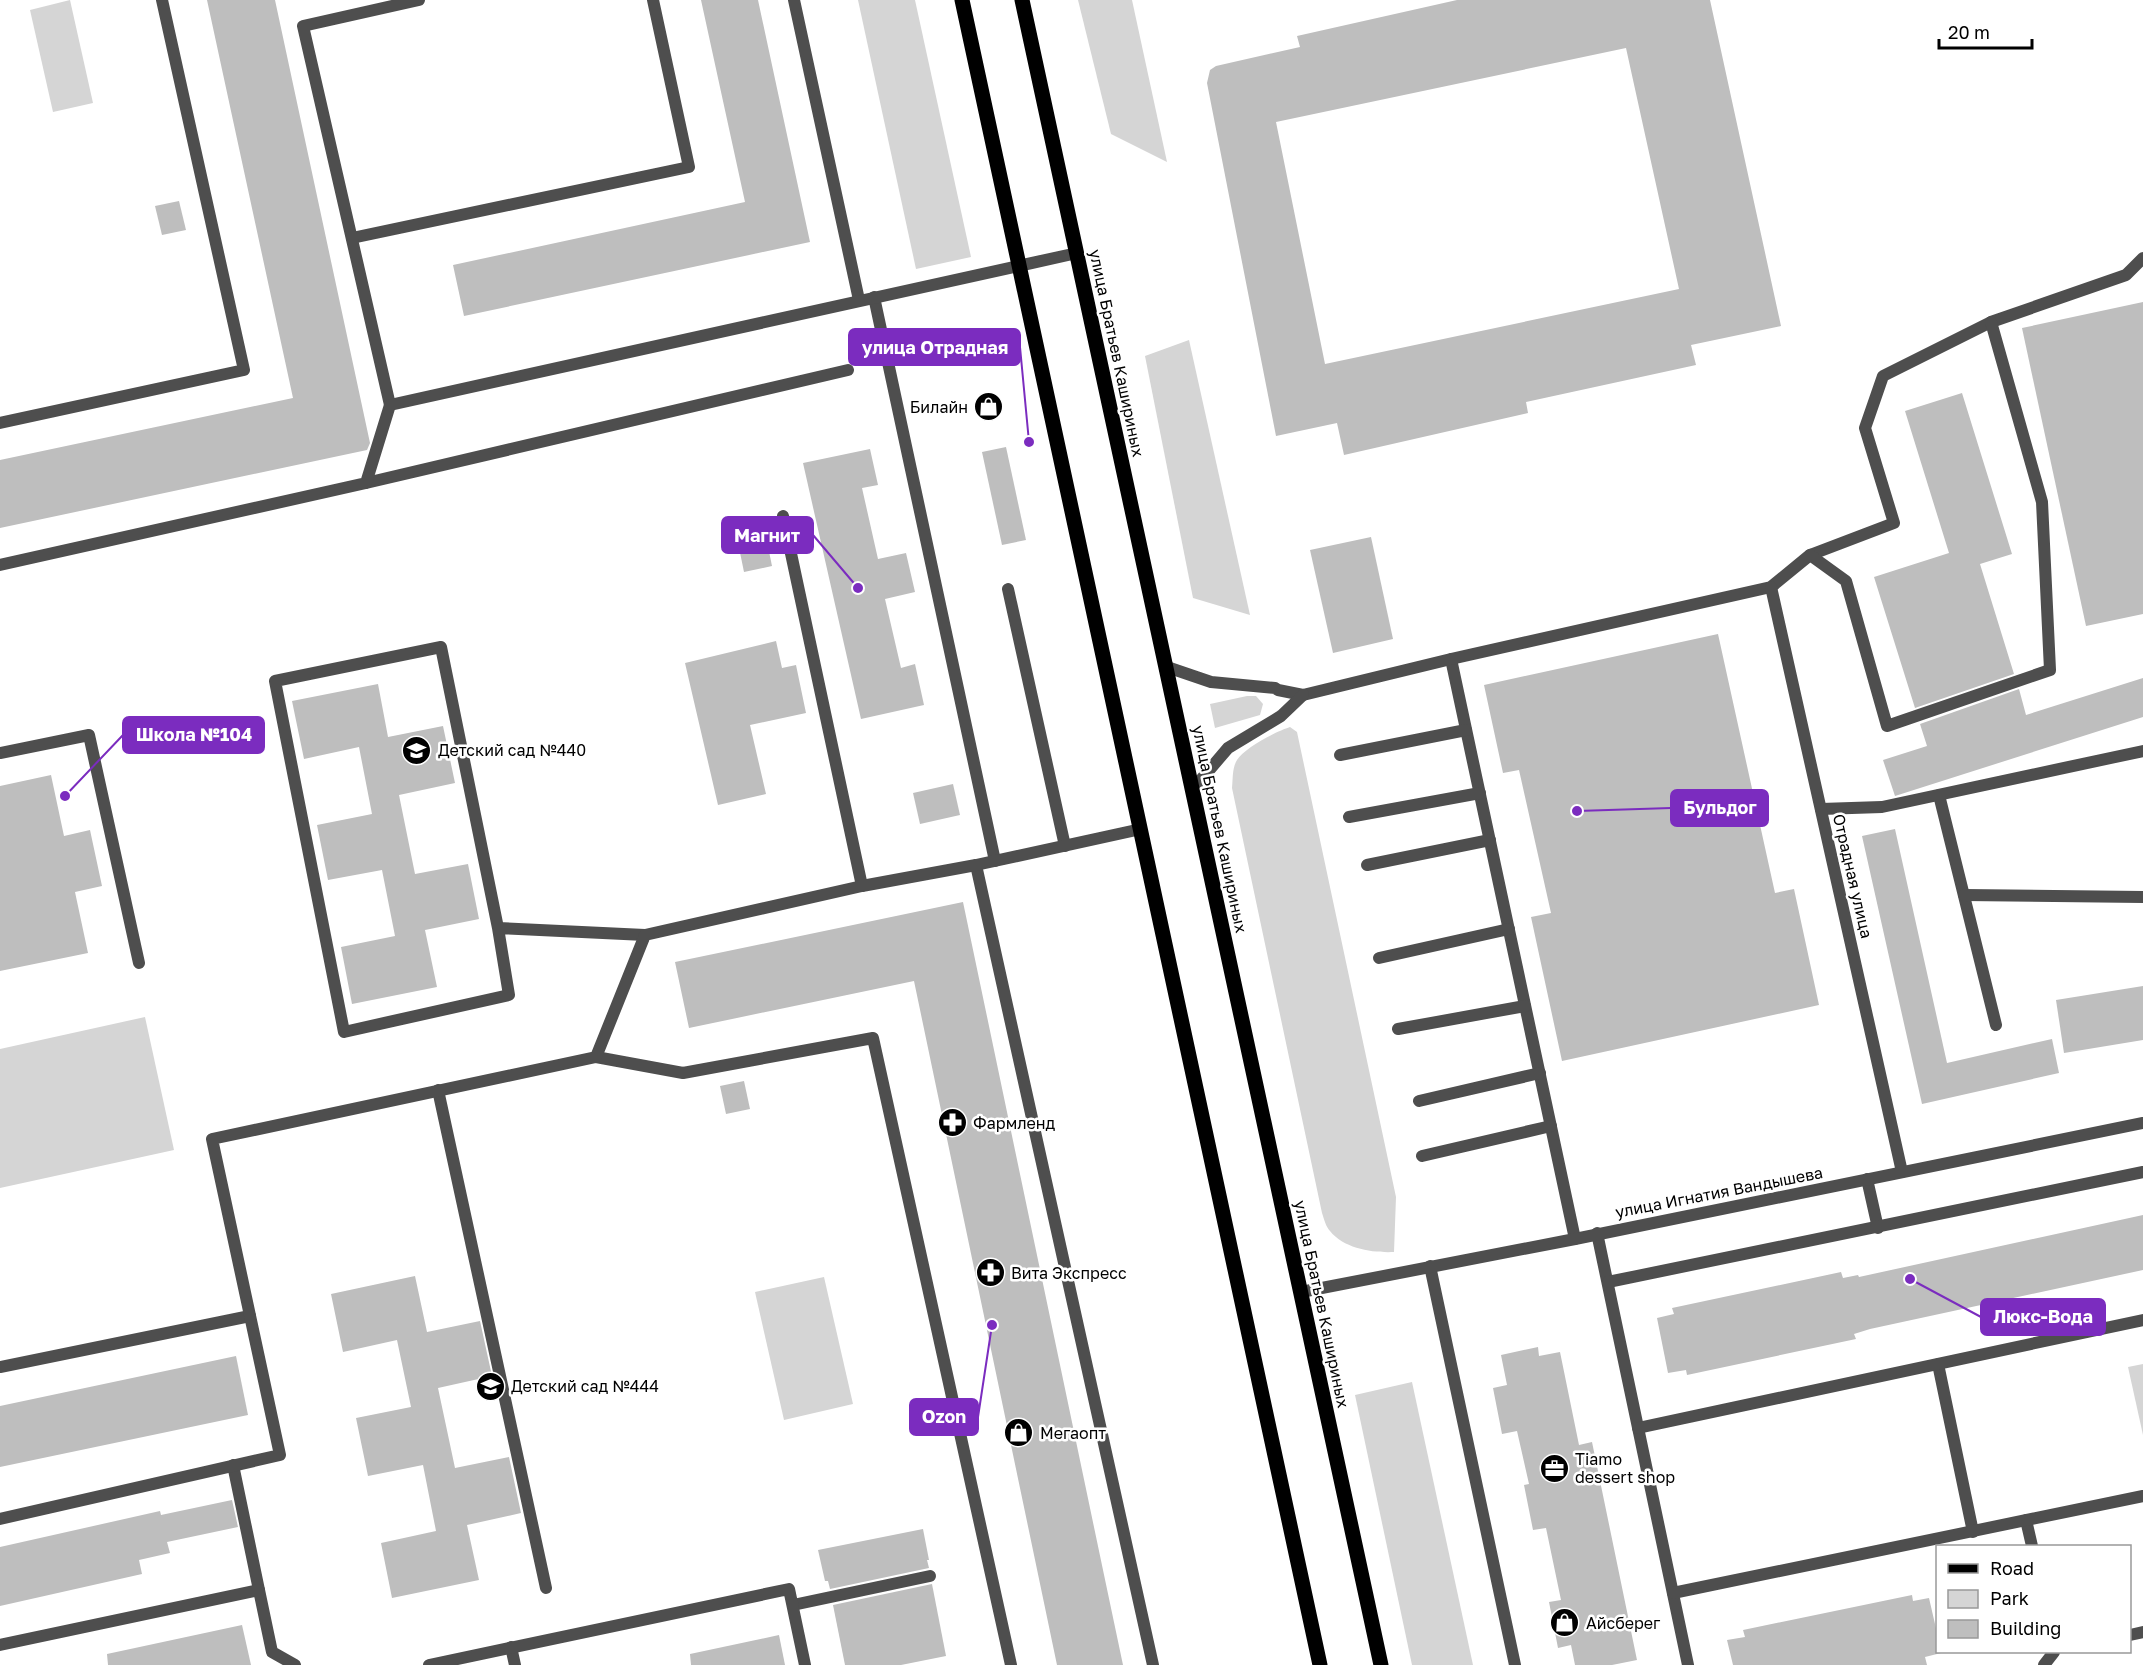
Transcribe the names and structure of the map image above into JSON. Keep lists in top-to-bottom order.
{
  "streets": {
    "main road": ["улица Братьев Кашириных"],
    "street": ["Отрадная улица", "улица Игнатия Вандышева"]
  },
  "crossings": [
    ["улица Братьев Кашириных", "улица Игнатия Вандышева"],
    ["Отрадная улица", "улица Игнатия Вандышева"]
  ],
  "places": {
    "shop": ["Билайн", "Мегаопт", "Айсберег"],
    "other": [
      "улица Отрадная",
      "Магнит",
      "Школа №104",
      "Бульдог",
      "Люкс-Вода",
      "Ozon"
    ],
    "school or university": ["Детский сад №440", "Детский сад №444"],
    "pharmacy": ["Фармленд", "Вита Экспресс"],
    "office": ["Tiamo dessert shop"]
  },
  "legend": ["Road", "Park", "Building"],
  "scale_bar": "20 m"
}
